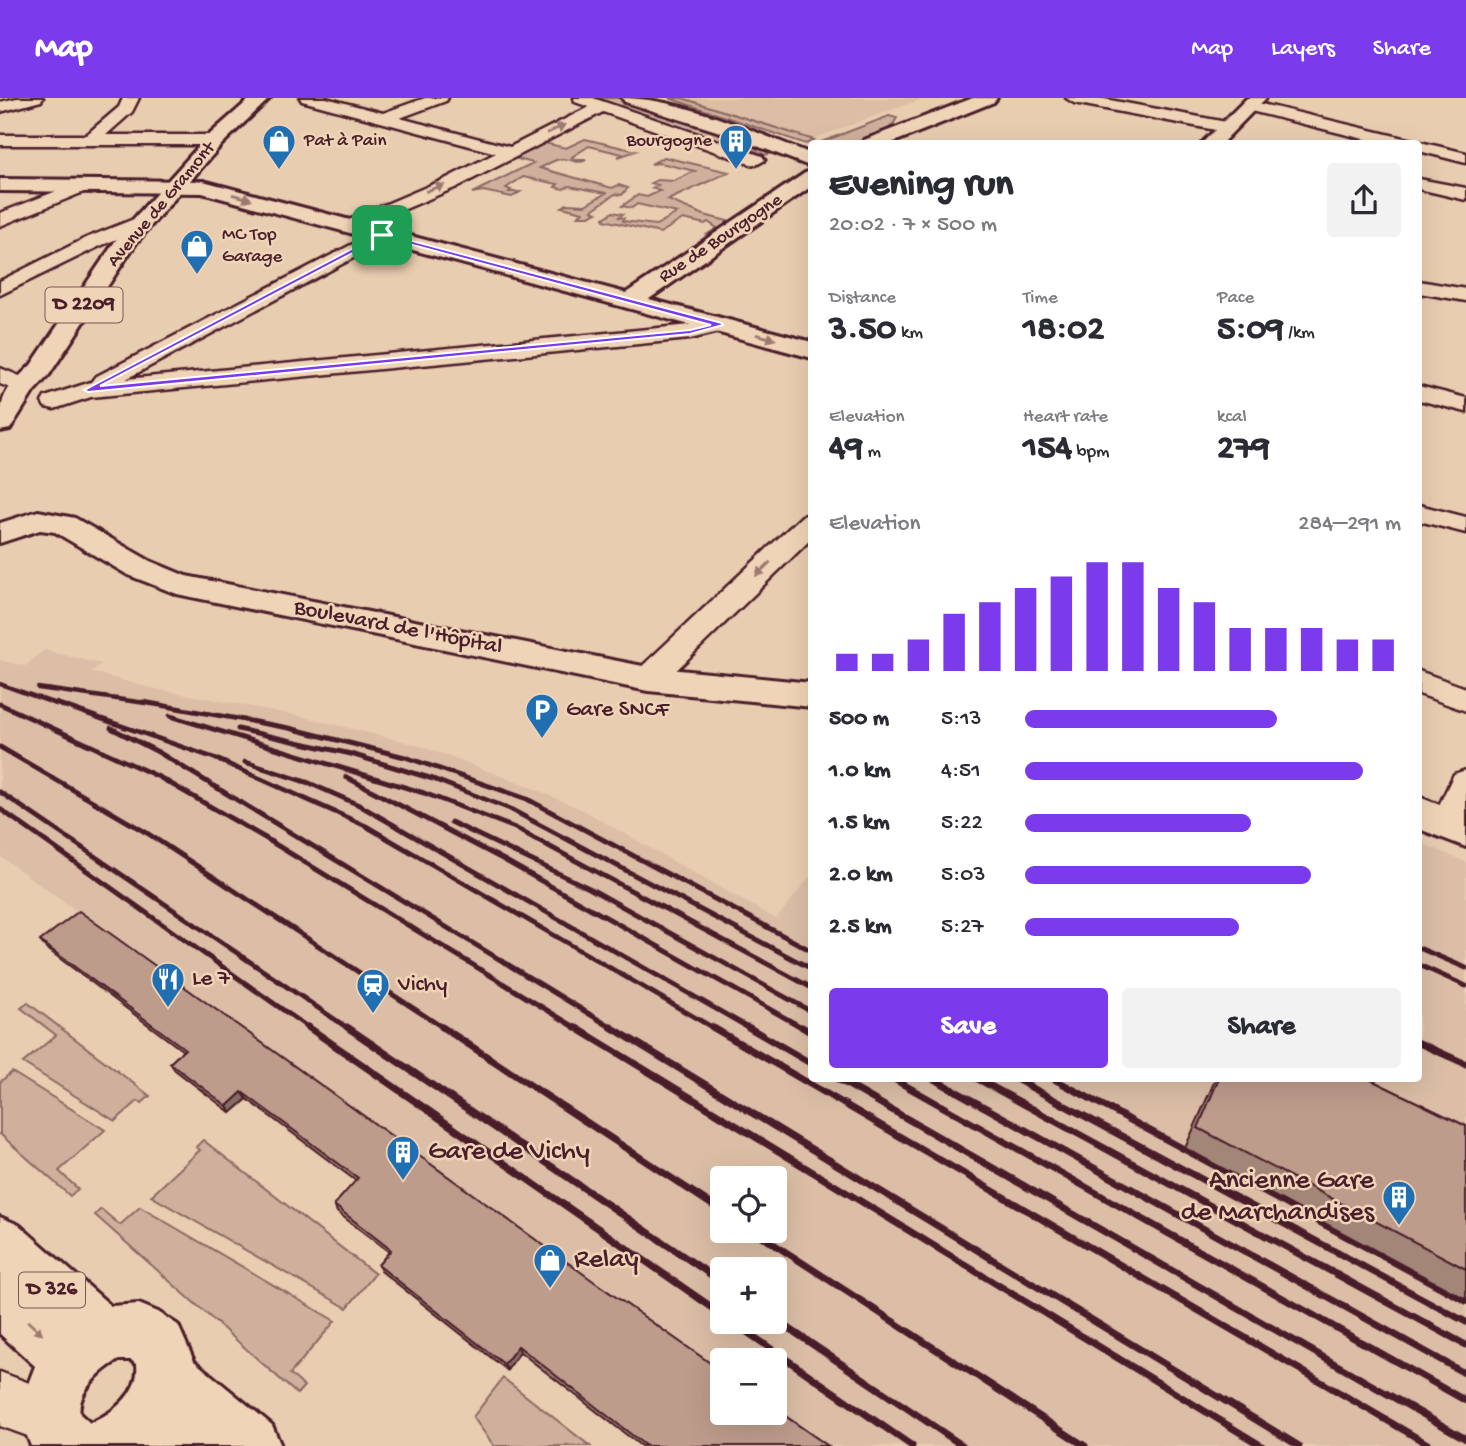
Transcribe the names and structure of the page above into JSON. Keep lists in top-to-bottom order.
{
  "streets": {
    "street": [
      "Avenue de Gramont",
      "Rue de Bourgogne",
      "D 2209",
      "Boulevard de l'Hôpital",
      "D 326"
    ]
  },
  "places": {
    "shop": ["Pat à Pain", "MC Top Garage", "Relay"],
    "building": ["Bourgogne", "Gare de Vichy", "Ancienne Gare de Marchandises"],
    "parking": ["Gare SNCF"],
    "restaurant": ["Le 7"],
    "station": ["Vichy"]
  },
  "page": {
    "header": "Map",
    "nav": ["Map", "Layers", "Share"],
    "heading": ["Evening run", "20:02 · 7 × 500 m"],
    "stats": [
      ["Distance", "3.50 km"],
      ["Time", "18:02"],
      ["Pace", "5:09 /km"],
      ["Elevation", "49 m"],
      ["Heart rate", "154 bpm"],
      ["kcal", "279"]
    ],
    "chart": ["Elevation", "284–291 m"],
    "list": [
      {
        "name": "500 m",
        "note": "5:13"
      },
      {
        "name": "1.0 km",
        "note": "4:51"
      },
      {
        "name": "1.5 km",
        "note": "5:22"
      },
      {
        "name": "2.0 km",
        "note": "5:03"
      },
      {
        "name": "2.5 km",
        "note": "5:27"
      }
    ],
    "buttons": ["Save", "Share"],
    "map_buttons": ["+", "−"]
  }
}
